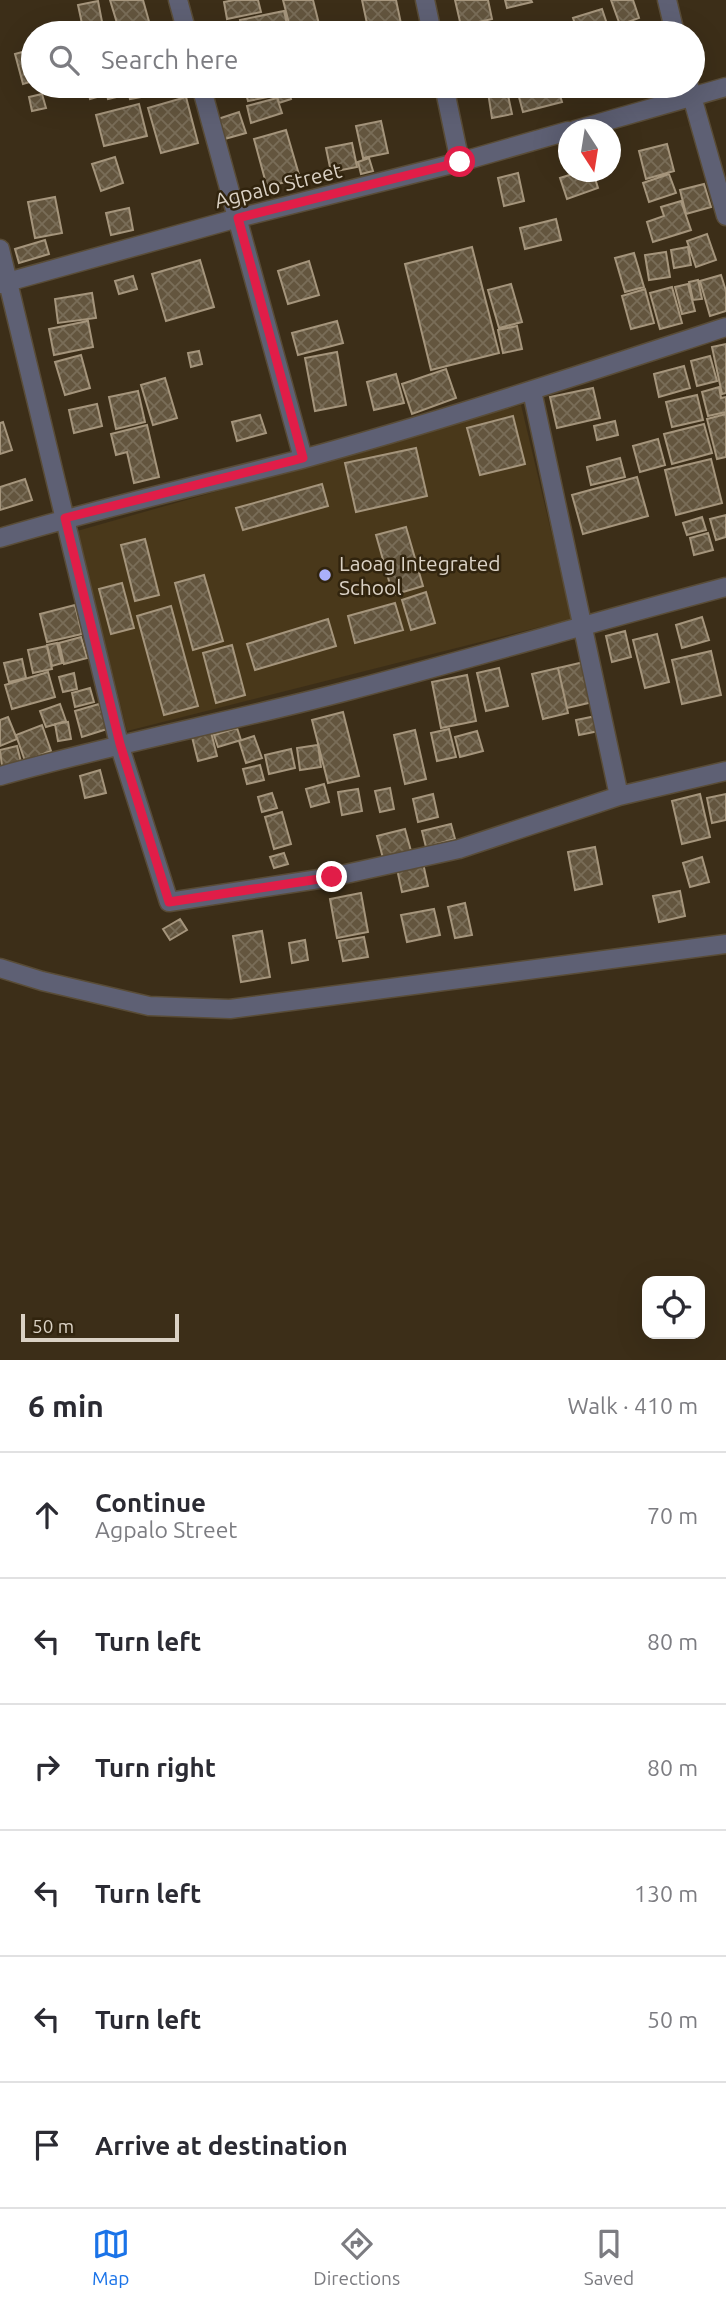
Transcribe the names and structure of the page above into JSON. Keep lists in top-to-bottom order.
{
  "streets": {
    "street": ["Agpalo Street"]
  },
  "places": ["Laoag Integrated School"],
  "scale_bar": "50 m",
  "north": "bottom",
  "page": {
    "search": "Search here",
    "scale": "50 m",
    "heading": ["6 min", "Walk · 410 m"],
    "list": [
      ["Continue", "Agpalo Street", "70 m"],
      ["Turn left", "80 m"],
      ["Turn right", "80 m"],
      ["Turn left", "130 m"],
      ["Turn left", "50 m"],
      "Arrive at destination"
    ],
    "nav": ["Map", "Directions", "Saved"]
  }
}
